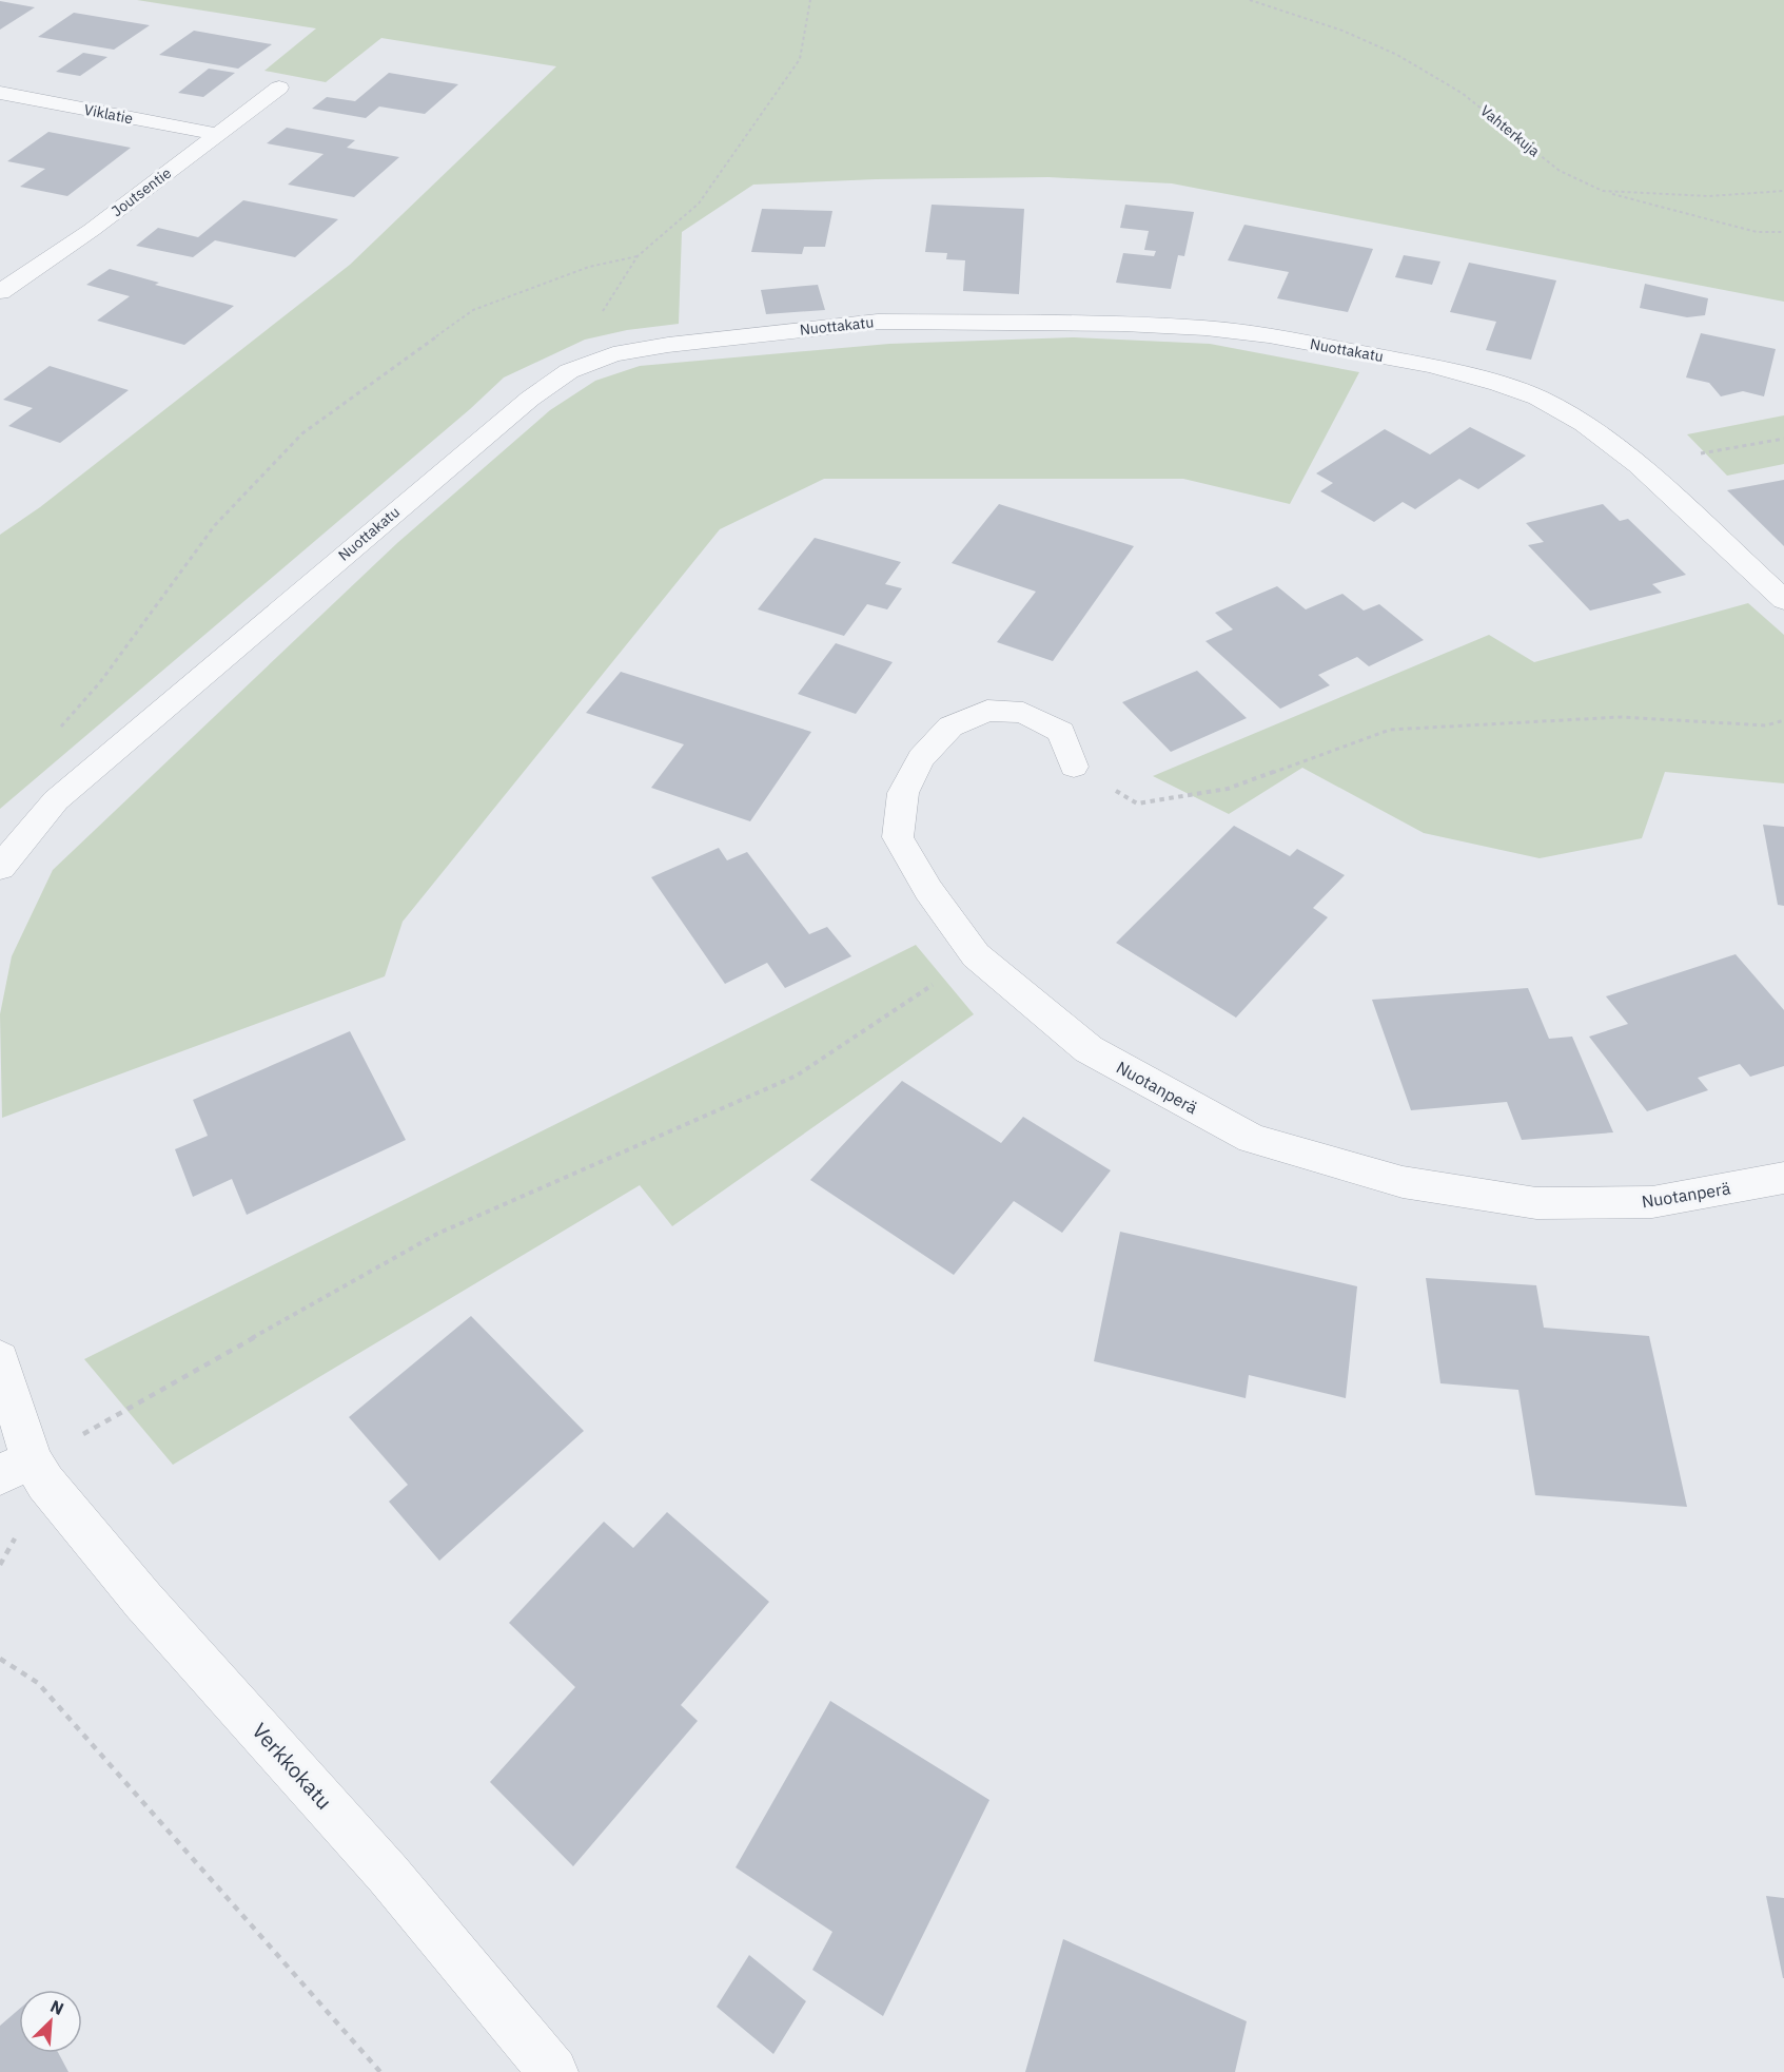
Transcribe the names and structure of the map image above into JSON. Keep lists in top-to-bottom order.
{
  "streets": {
    "street": [
      "Viklatie",
      "Joutsentie",
      "Nuottakatu",
      "Nuotanperä",
      "Verkkokatu"
    ],
    "path": ["Vahterkuja"]
  },
  "crossings": [
    ["Viklatie", "Joutsentie"]
  ],
  "north": "top right"
}
